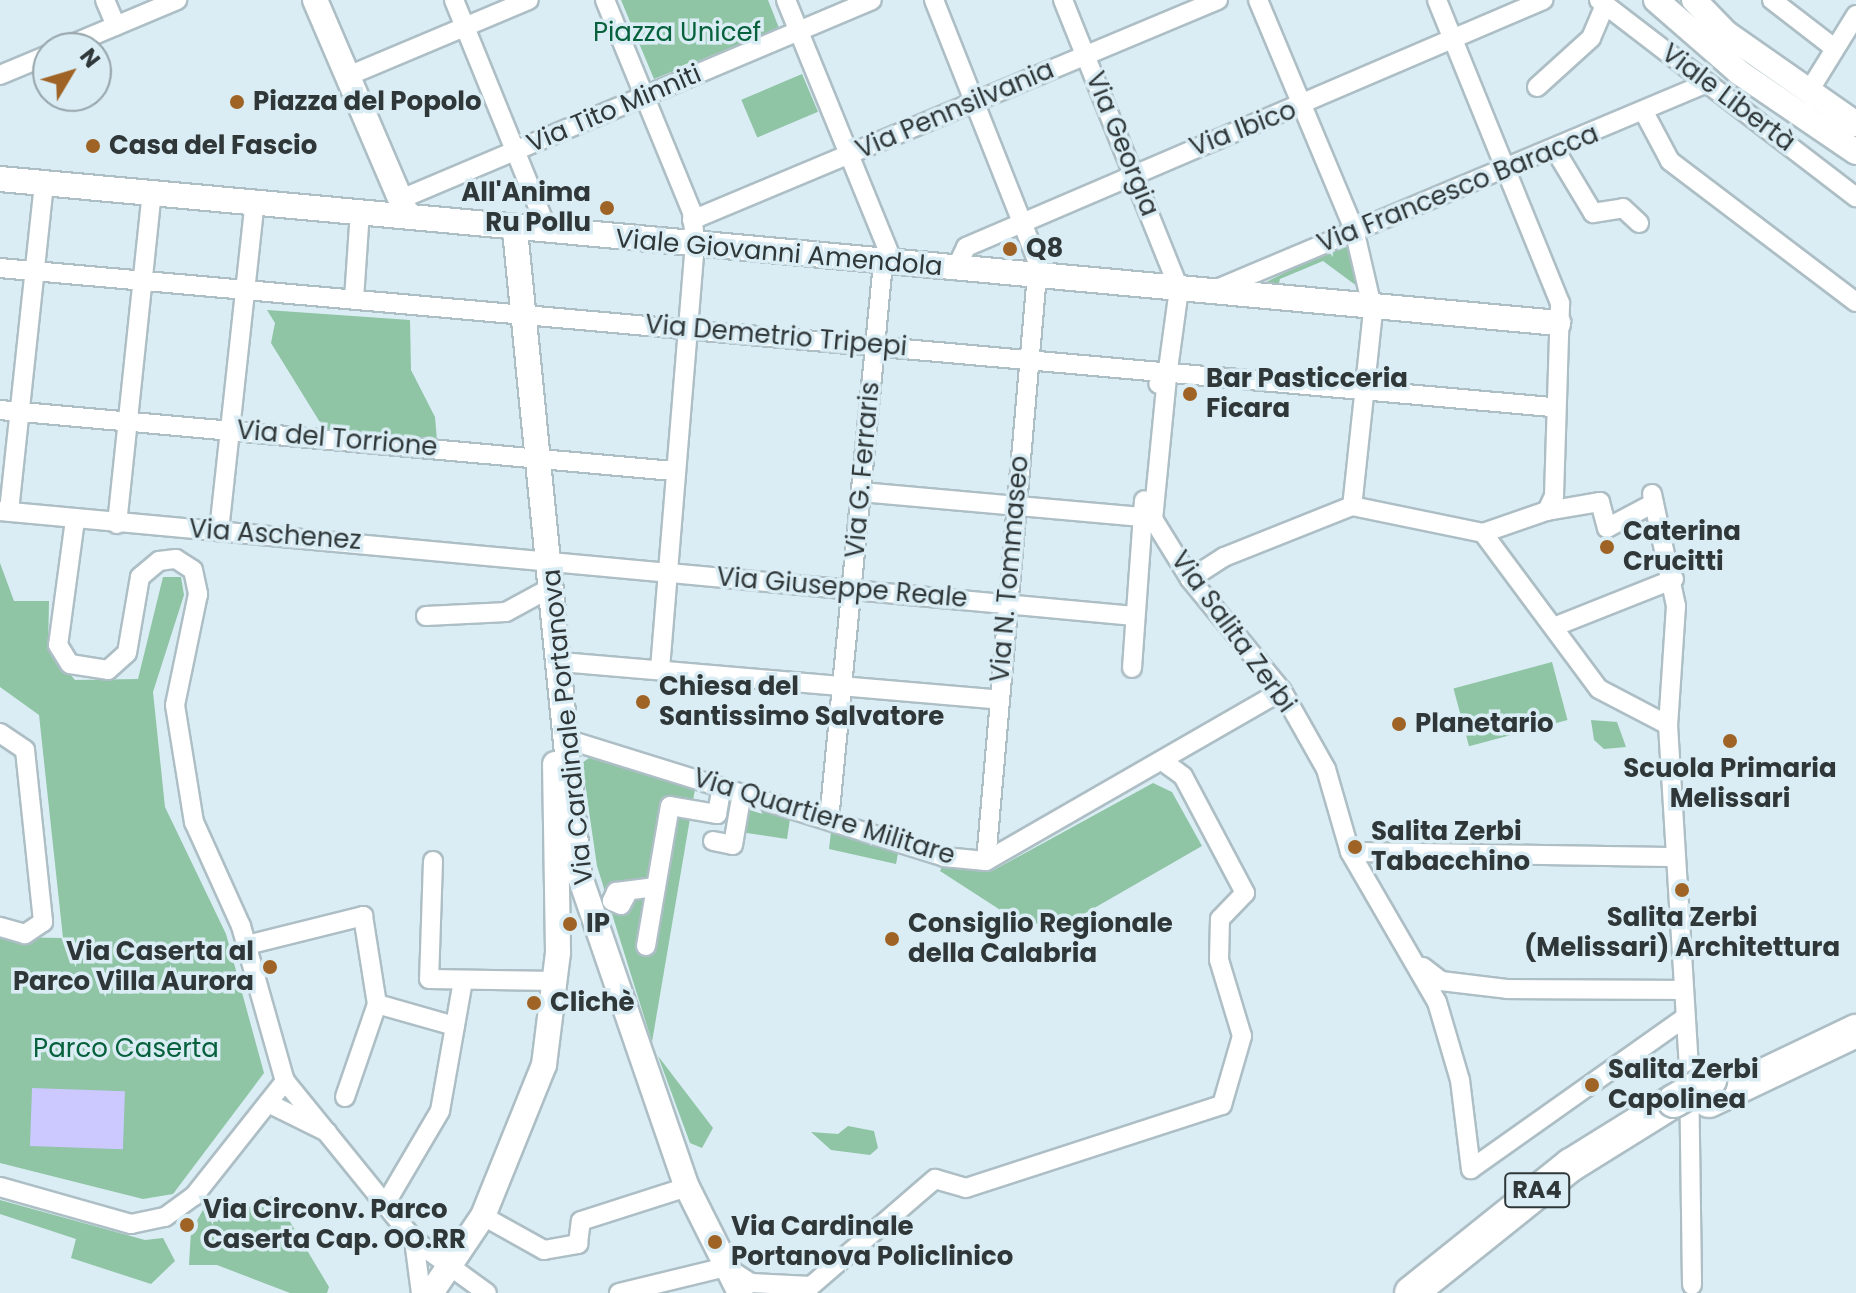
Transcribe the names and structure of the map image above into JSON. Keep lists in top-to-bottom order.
{
  "streets": {
    "highway": ["RA4"],
    "street": [
      "Viale Libertà",
      "Via Tito Minniti",
      "Via Pennsilvania",
      "Via Ibico",
      "Via Georgia",
      "Via Francesco Baracca",
      "Viale Giovanni Amendola",
      "Via Demetrio Tripepi",
      "Via del Torrione",
      "Via G. Ferraris",
      "Via Aschenez",
      "Via N. Tommaseo",
      "Via Giuseppe Reale",
      "Via Salita Zerbi",
      "Via Cardinale Portanova",
      "Via Quartiere Militare"
    ]
  },
  "crossings": [
    ["Viale Libertà", "Via Francesco Baracca"],
    ["Via Tito Minniti", "Viale Giovanni Amendola"],
    ["Via Pennsilvania", "Via Georgia"],
    ["Via Pennsilvania", "Viale Giovanni Amendola"],
    ["Via Ibico", "Via Georgia"],
    ["Via Ibico", "Viale Giovanni Amendola"],
    ["Via Georgia", "Viale Giovanni Amendola"],
    ["Via Francesco Baracca", "Viale Giovanni Amendola"],
    ["Viale Giovanni Amendola", "Via G. Ferraris"],
    ["Viale Giovanni Amendola", "Via N. Tommaseo"],
    ["Viale Giovanni Amendola", "Via Cardinale Portanova"],
    ["Via Demetrio Tripepi", "Via G. Ferraris"],
    ["Via Demetrio Tripepi", "Via N. Tommaseo"],
    ["Via Demetrio Tripepi", "Via Salita Zerbi"],
    ["Via Demetrio Tripepi", "Via Cardinale Portanova"],
    ["Via del Torrione", "Via Cardinale Portanova"],
    ["Via G. Ferraris", "Via Giuseppe Reale"],
    ["Via G. Ferraris", "Via Quartiere Militare"],
    ["Via Aschenez", "Via Giuseppe Reale"],
    ["Via Aschenez", "Via Cardinale Portanova"],
    ["Via N. Tommaseo", "Via Giuseppe Reale"],
    ["Via N. Tommaseo", "Via Quartiere Militare"],
    ["Via Giuseppe Reale", "Via Cardinale Portanova"],
    ["Via Salita Zerbi", "Via Quartiere Militare"],
    ["Via Cardinale Portanova", "Via Quartiere Militare"]
  ],
  "parks": ["Piazza Unicef", "Parco Caserta"],
  "places": [
    "Piazza del Popolo",
    "Casa del Fascio",
    "All'Anima Ru Pollu",
    "Q8",
    "Bar Pasticceria Ficara",
    "Caterina Crucitti",
    "Chiesa del Santissimo Salvatore",
    "Planetario",
    "Scuola Primaria Melissari",
    "Salita Zerbi Tabacchino",
    "Salita Zerbi (Melissari) Architettura",
    "IP",
    "Consiglio Regionale della Calabria",
    "Via Caserta al Parco Villa Aurora",
    "Clichè",
    "Salita Zerbi Capolinea",
    "Via Circonv. Parco Caserta Cap. OO.RR",
    "Via Cardinale Portanova Policlinico"
  ],
  "north": "top right"
}
